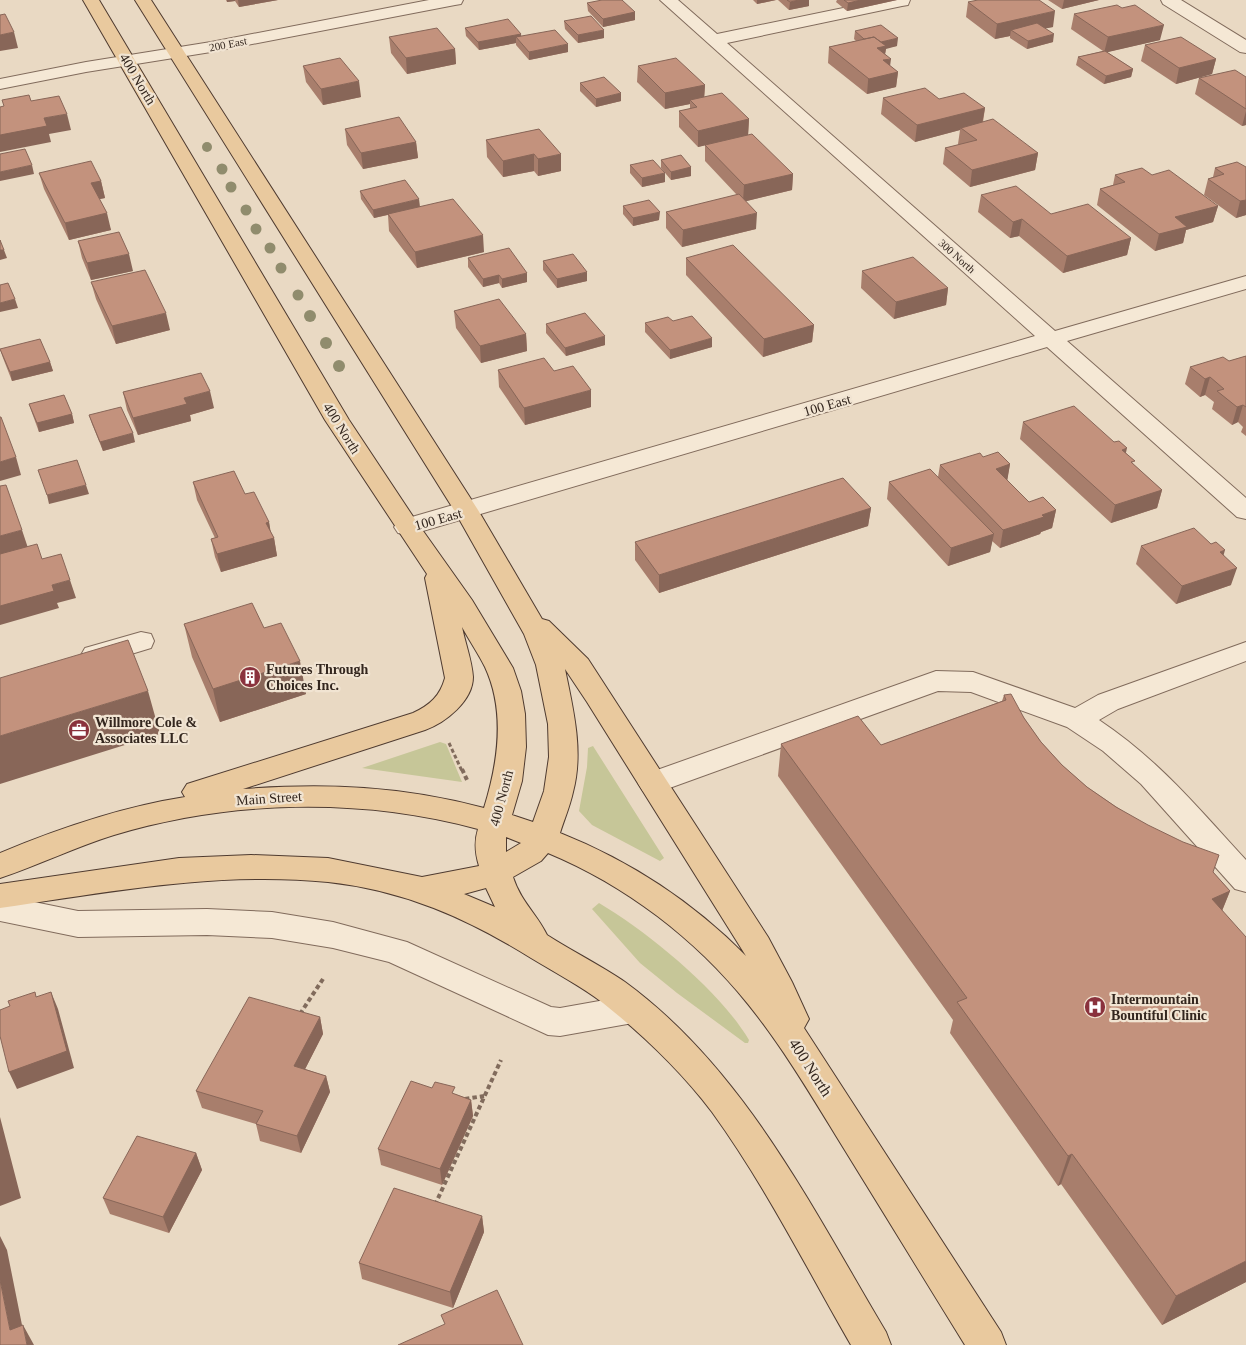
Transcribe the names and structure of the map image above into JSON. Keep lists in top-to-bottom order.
{
  "streets": {
    "main road": ["400 North", "Main Street"],
    "street": ["200 East", "300 North", "100 East"]
  },
  "crossings": [
    ["200 East", "400 North"],
    ["400 North", "100 East"],
    ["400 North", "Main Street"],
    ["300 North", "100 East"]
  ],
  "places": {
    "building": ["Futures Through Choices Inc."],
    "office": ["Willmore Cole & Associates LLC"],
    "hospital": ["Intermountain Bountiful Clinic"]
  }
}
